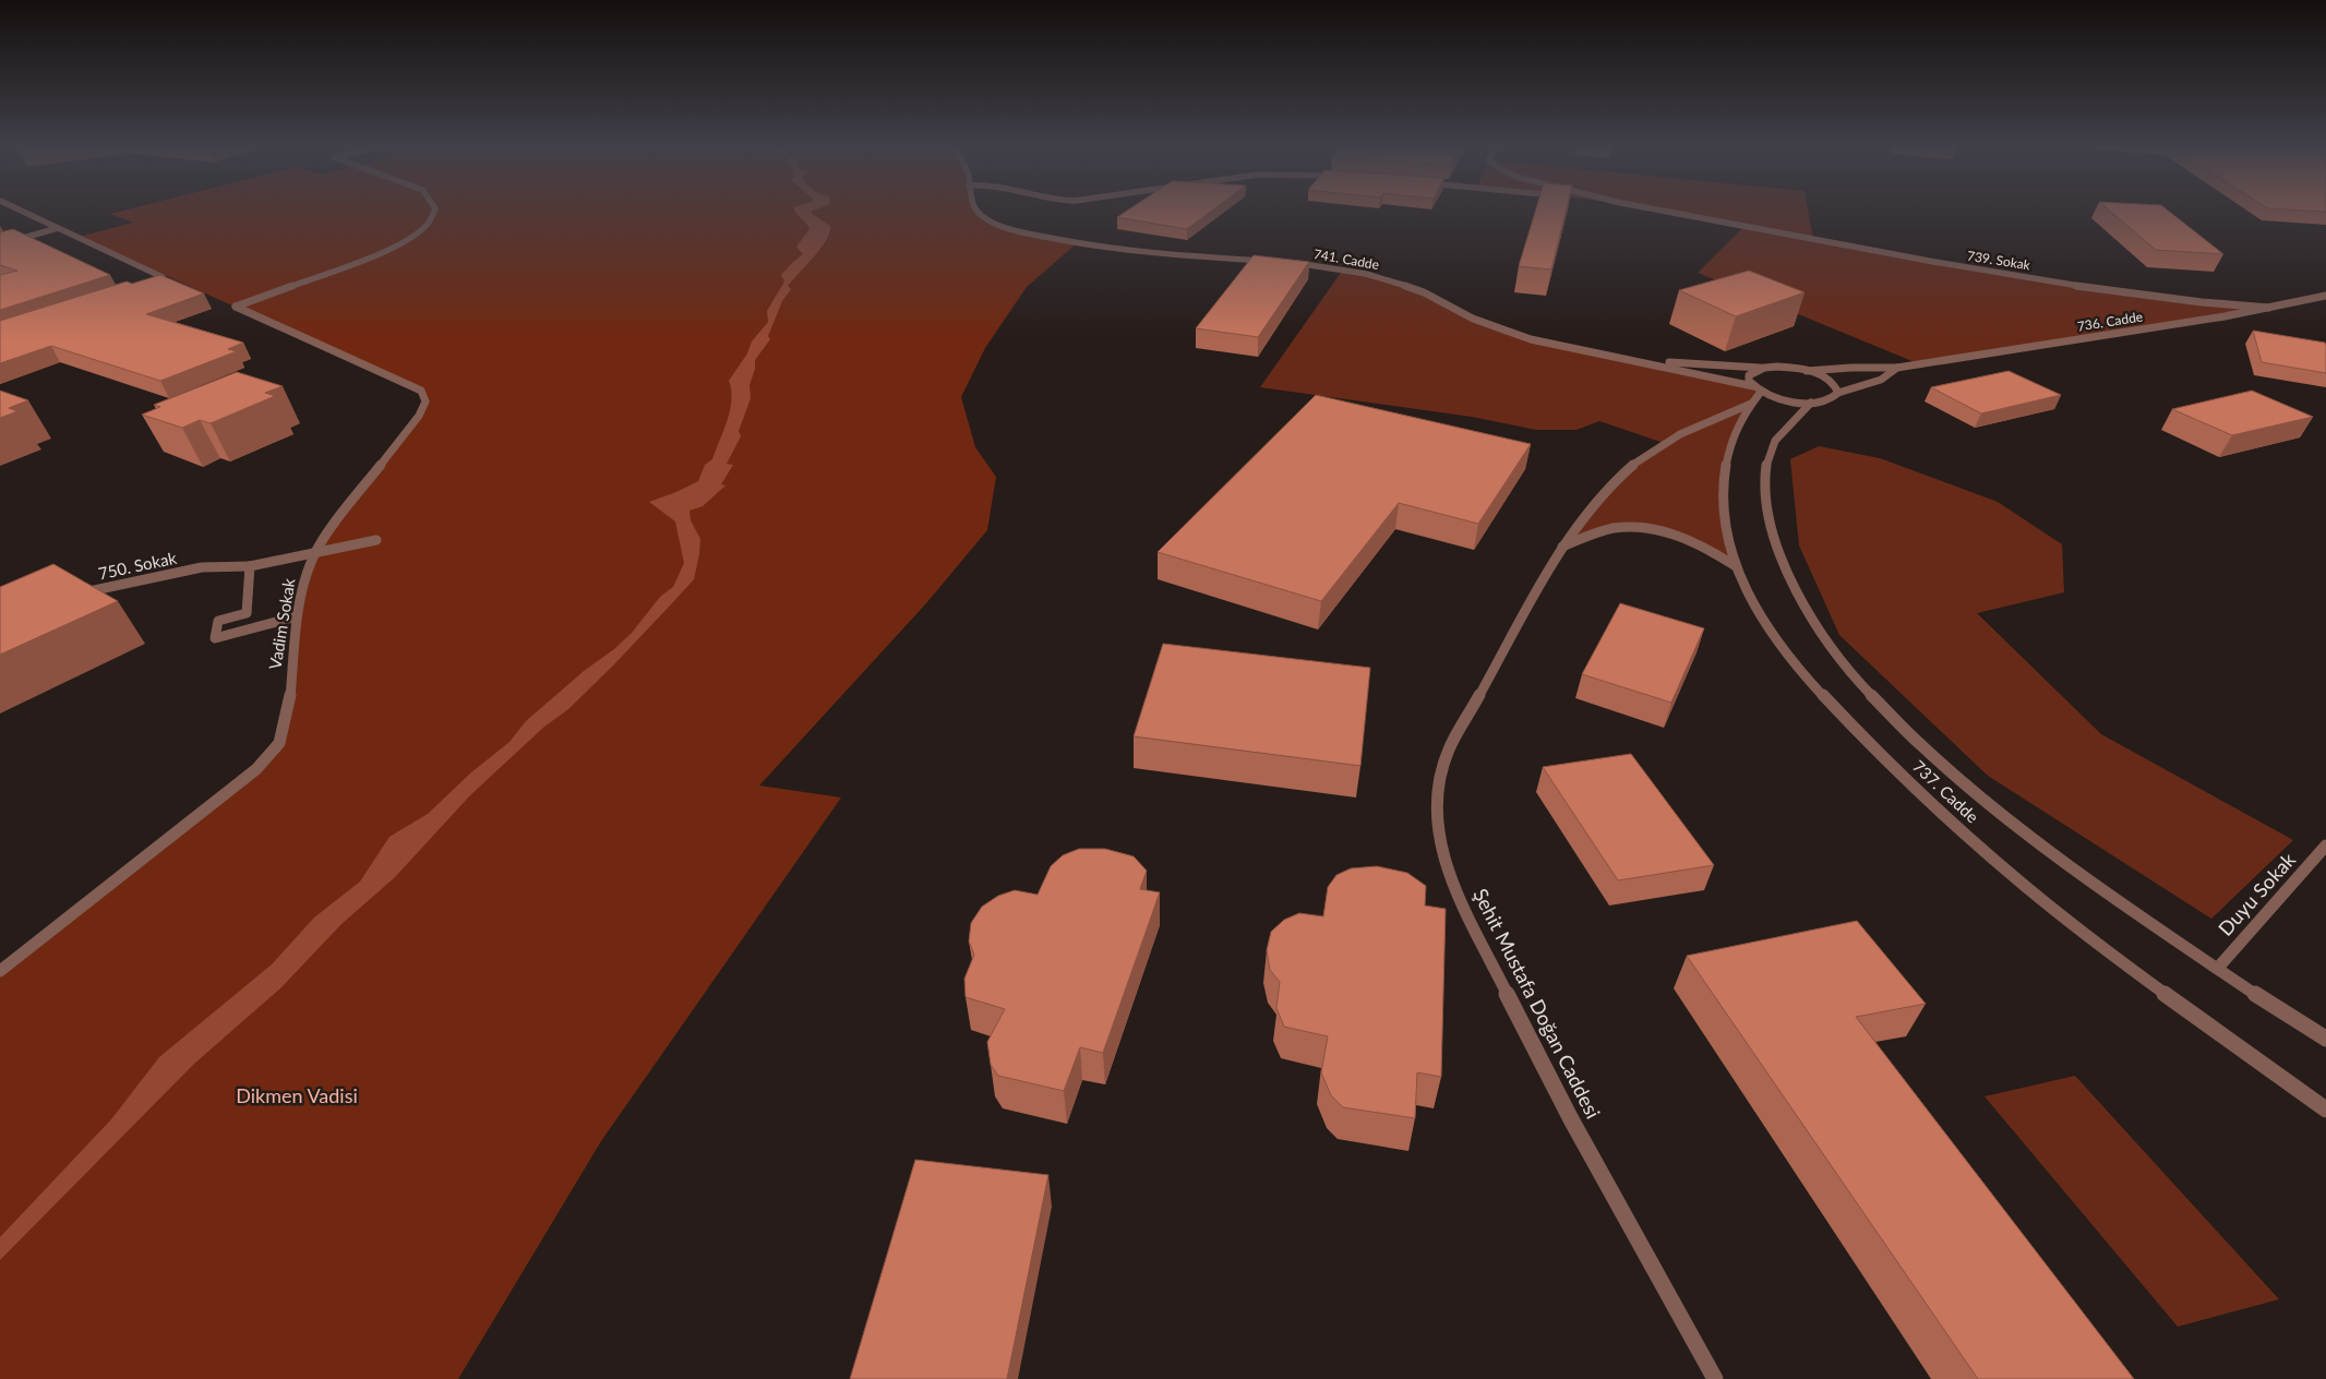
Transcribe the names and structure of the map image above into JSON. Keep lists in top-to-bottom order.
{
  "streets": {
    "street": [
      "741. Cadde",
      "739. Sokak",
      "736. Cadde",
      "750. Sokak",
      "Vadim Sokak",
      "737. Cadde",
      "Duyu Sokak",
      "Şehit Mustafa Doğan Caddesi"
    ]
  },
  "crossings": [
    ["741. Cadde", "737. Cadde"],
    ["739. Sokak", "736. Cadde"],
    ["736. Cadde", "737. Cadde"],
    ["737. Cadde", "Duyu Sokak"],
    ["737. Cadde", "Şehit Mustafa Doğan Caddesi"]
  ],
  "parks": ["Dikmen Vadisi"]
}
